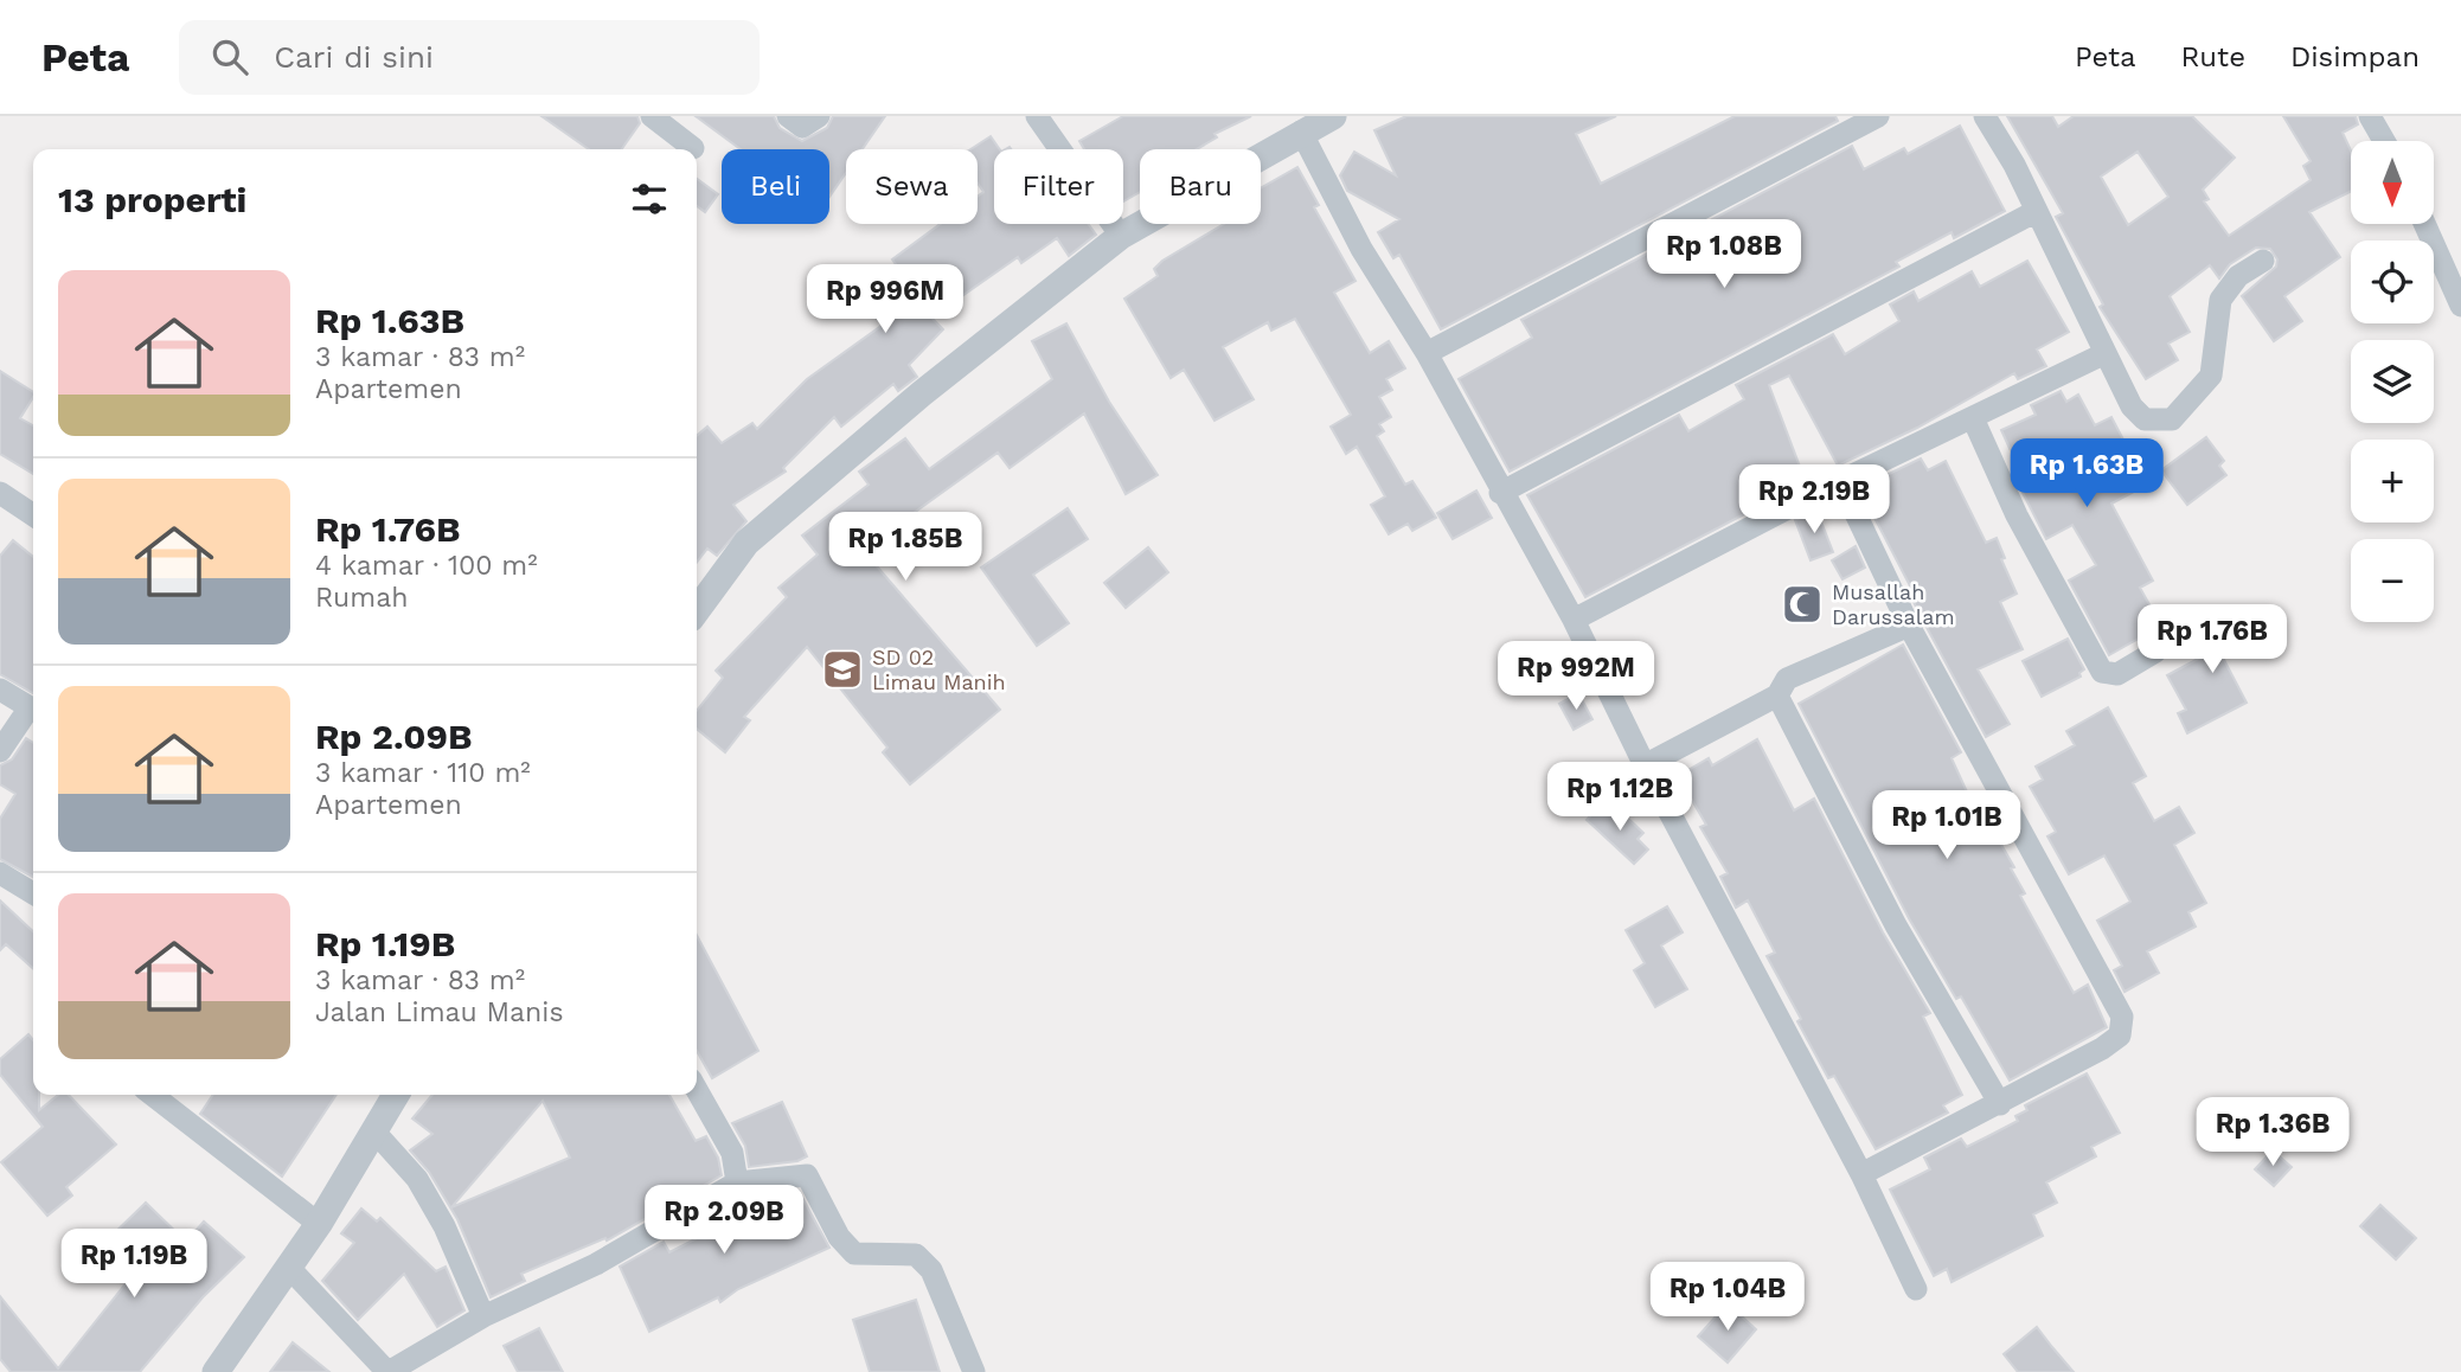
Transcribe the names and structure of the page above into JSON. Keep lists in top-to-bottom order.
{
  "places": {
    "mosque": ["Musallah Darussalam"],
    "school or university": ["SD 02 Limau Manih"]
  },
  "north": "bottom",
  "page": {
    "header": "Peta",
    "search": "Cari di sini",
    "nav": ["Peta", "Rute", "Disimpan"],
    "map_buttons": ["+", "−"],
    "chip": [
      "Beli",
      "Sewa",
      "Filter",
      "Baru"
    ],
    "heading": "13 properti",
    "price": [
      "Rp 1.08B",
      "Rp 996M",
      "Rp 1.63B",
      "Rp 2.19B",
      "Rp 1.85B",
      "Rp 1.76B",
      "Rp 992M",
      "Rp 1.12B",
      "Rp 1.01B",
      "Rp 1.36B",
      "Rp 2.09B",
      "Rp 1.19B",
      "Rp 1.04B"
    ],
    "list": [
      {
        "name": "Rp 1.63B",
        "note": "3 kamar · 83 m² · Apartemen"
      },
      {
        "name": "Rp 1.76B",
        "note": "4 kamar · 100 m² · Rumah"
      },
      {
        "name": "Rp 2.09B",
        "note": "3 kamar · 110 m² · Apartemen"
      },
      {
        "name": "Rp 1.19B",
        "note": "3 kamar · 83 m² · Jalan Limau Manis"
      }
    ]
  }
}
